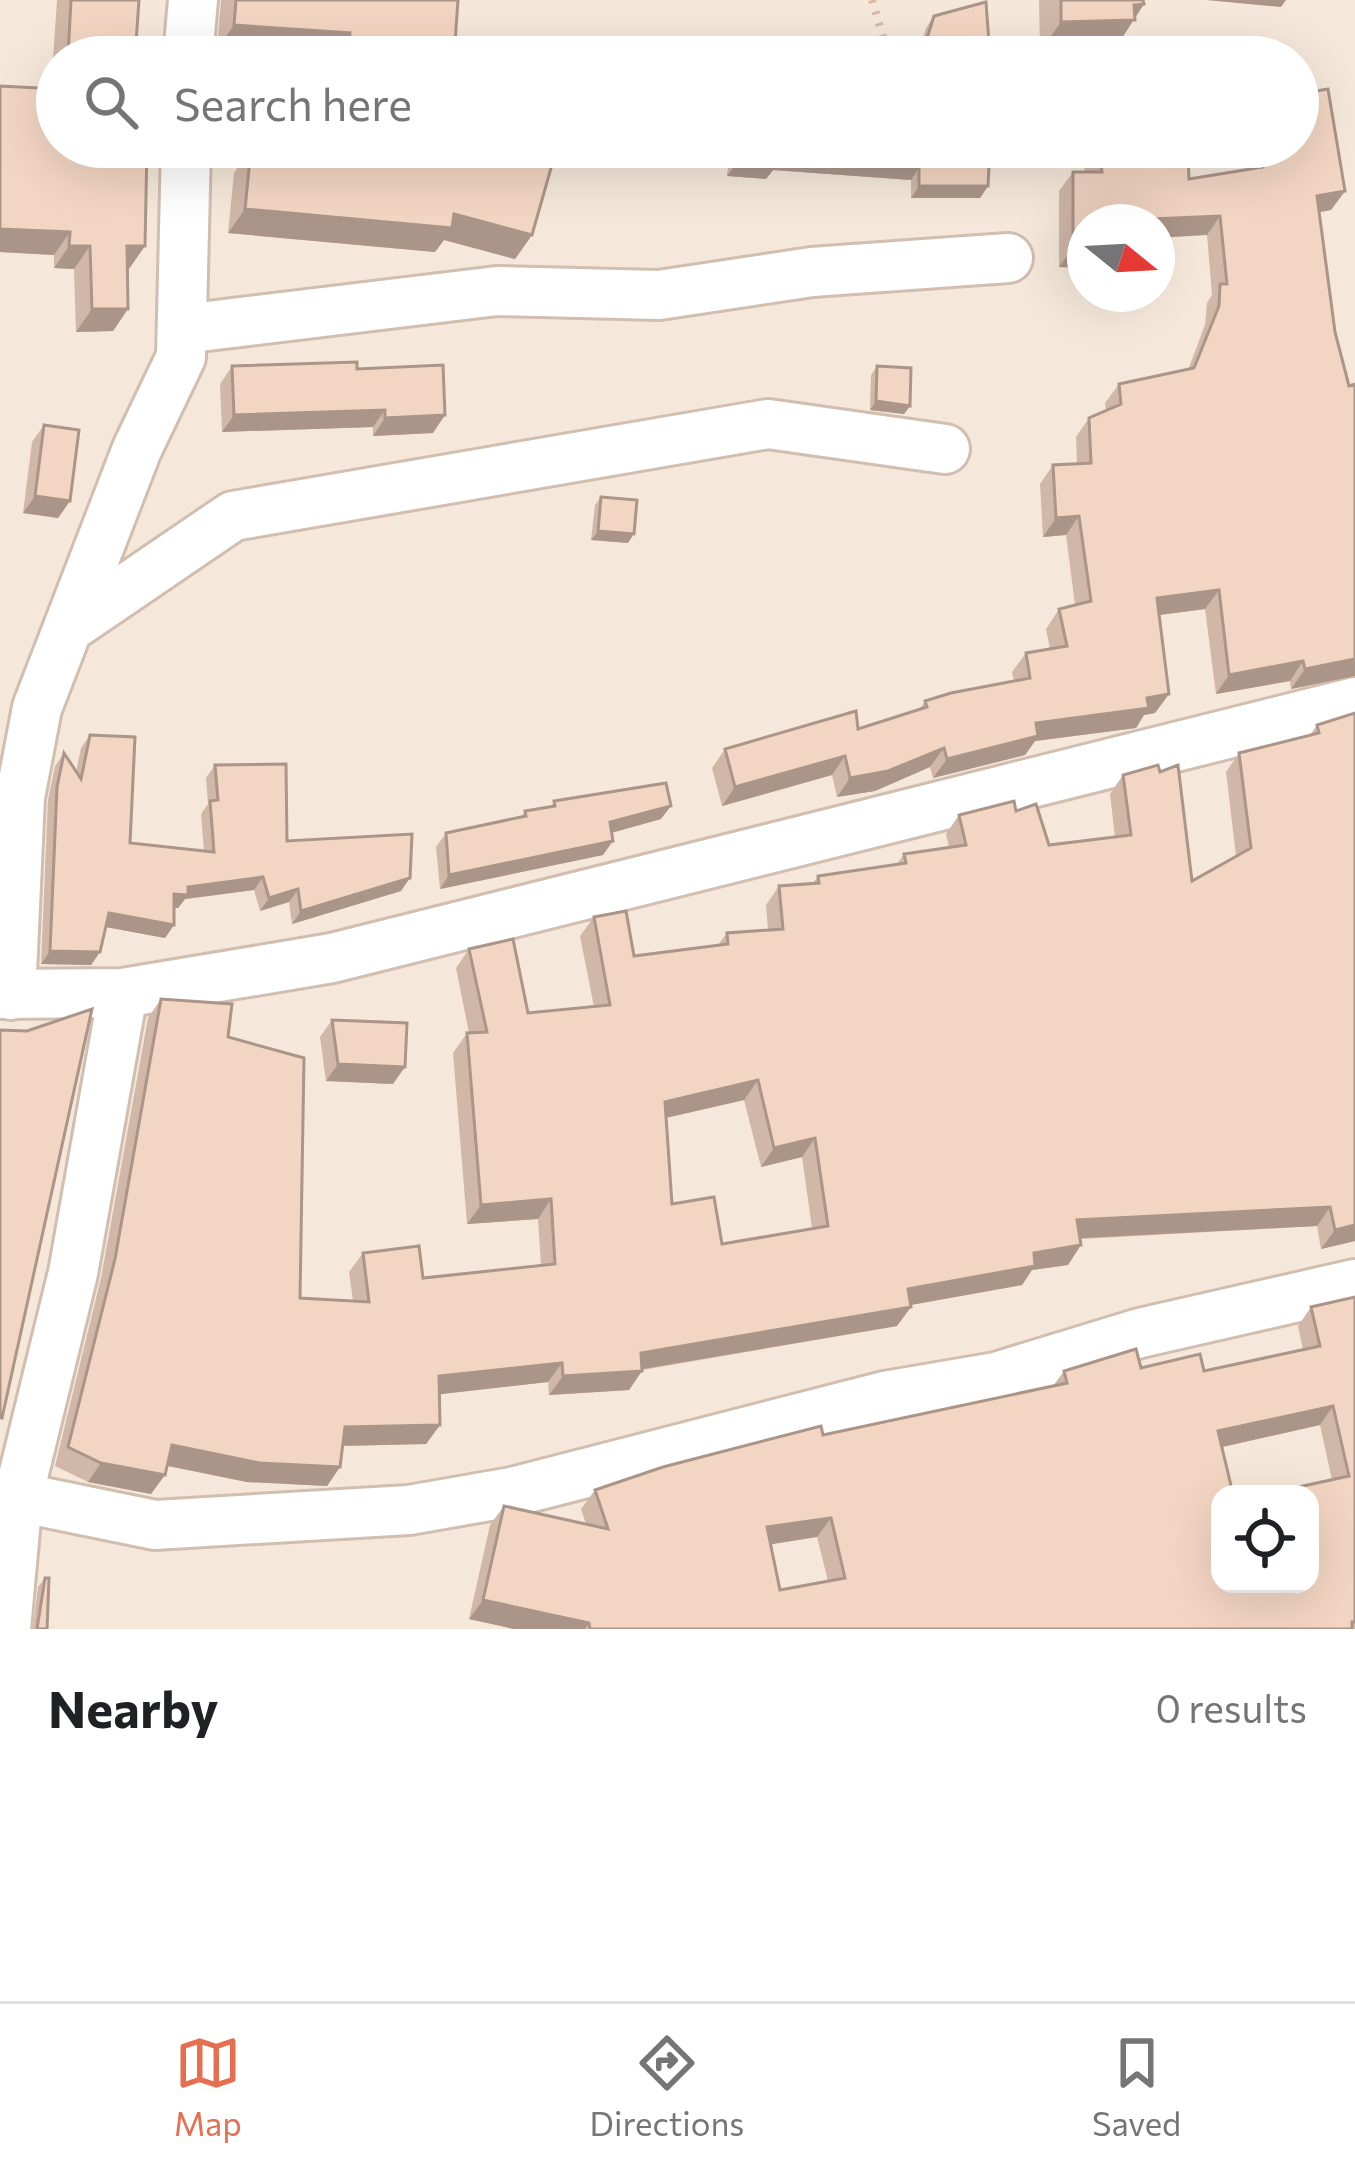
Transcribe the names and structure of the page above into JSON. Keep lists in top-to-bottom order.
{
  "north": "right",
  "page": {
    "search": "Search here",
    "heading": ["Nearby", "0 results"],
    "nav": ["Map", "Directions", "Saved"]
  }
}
